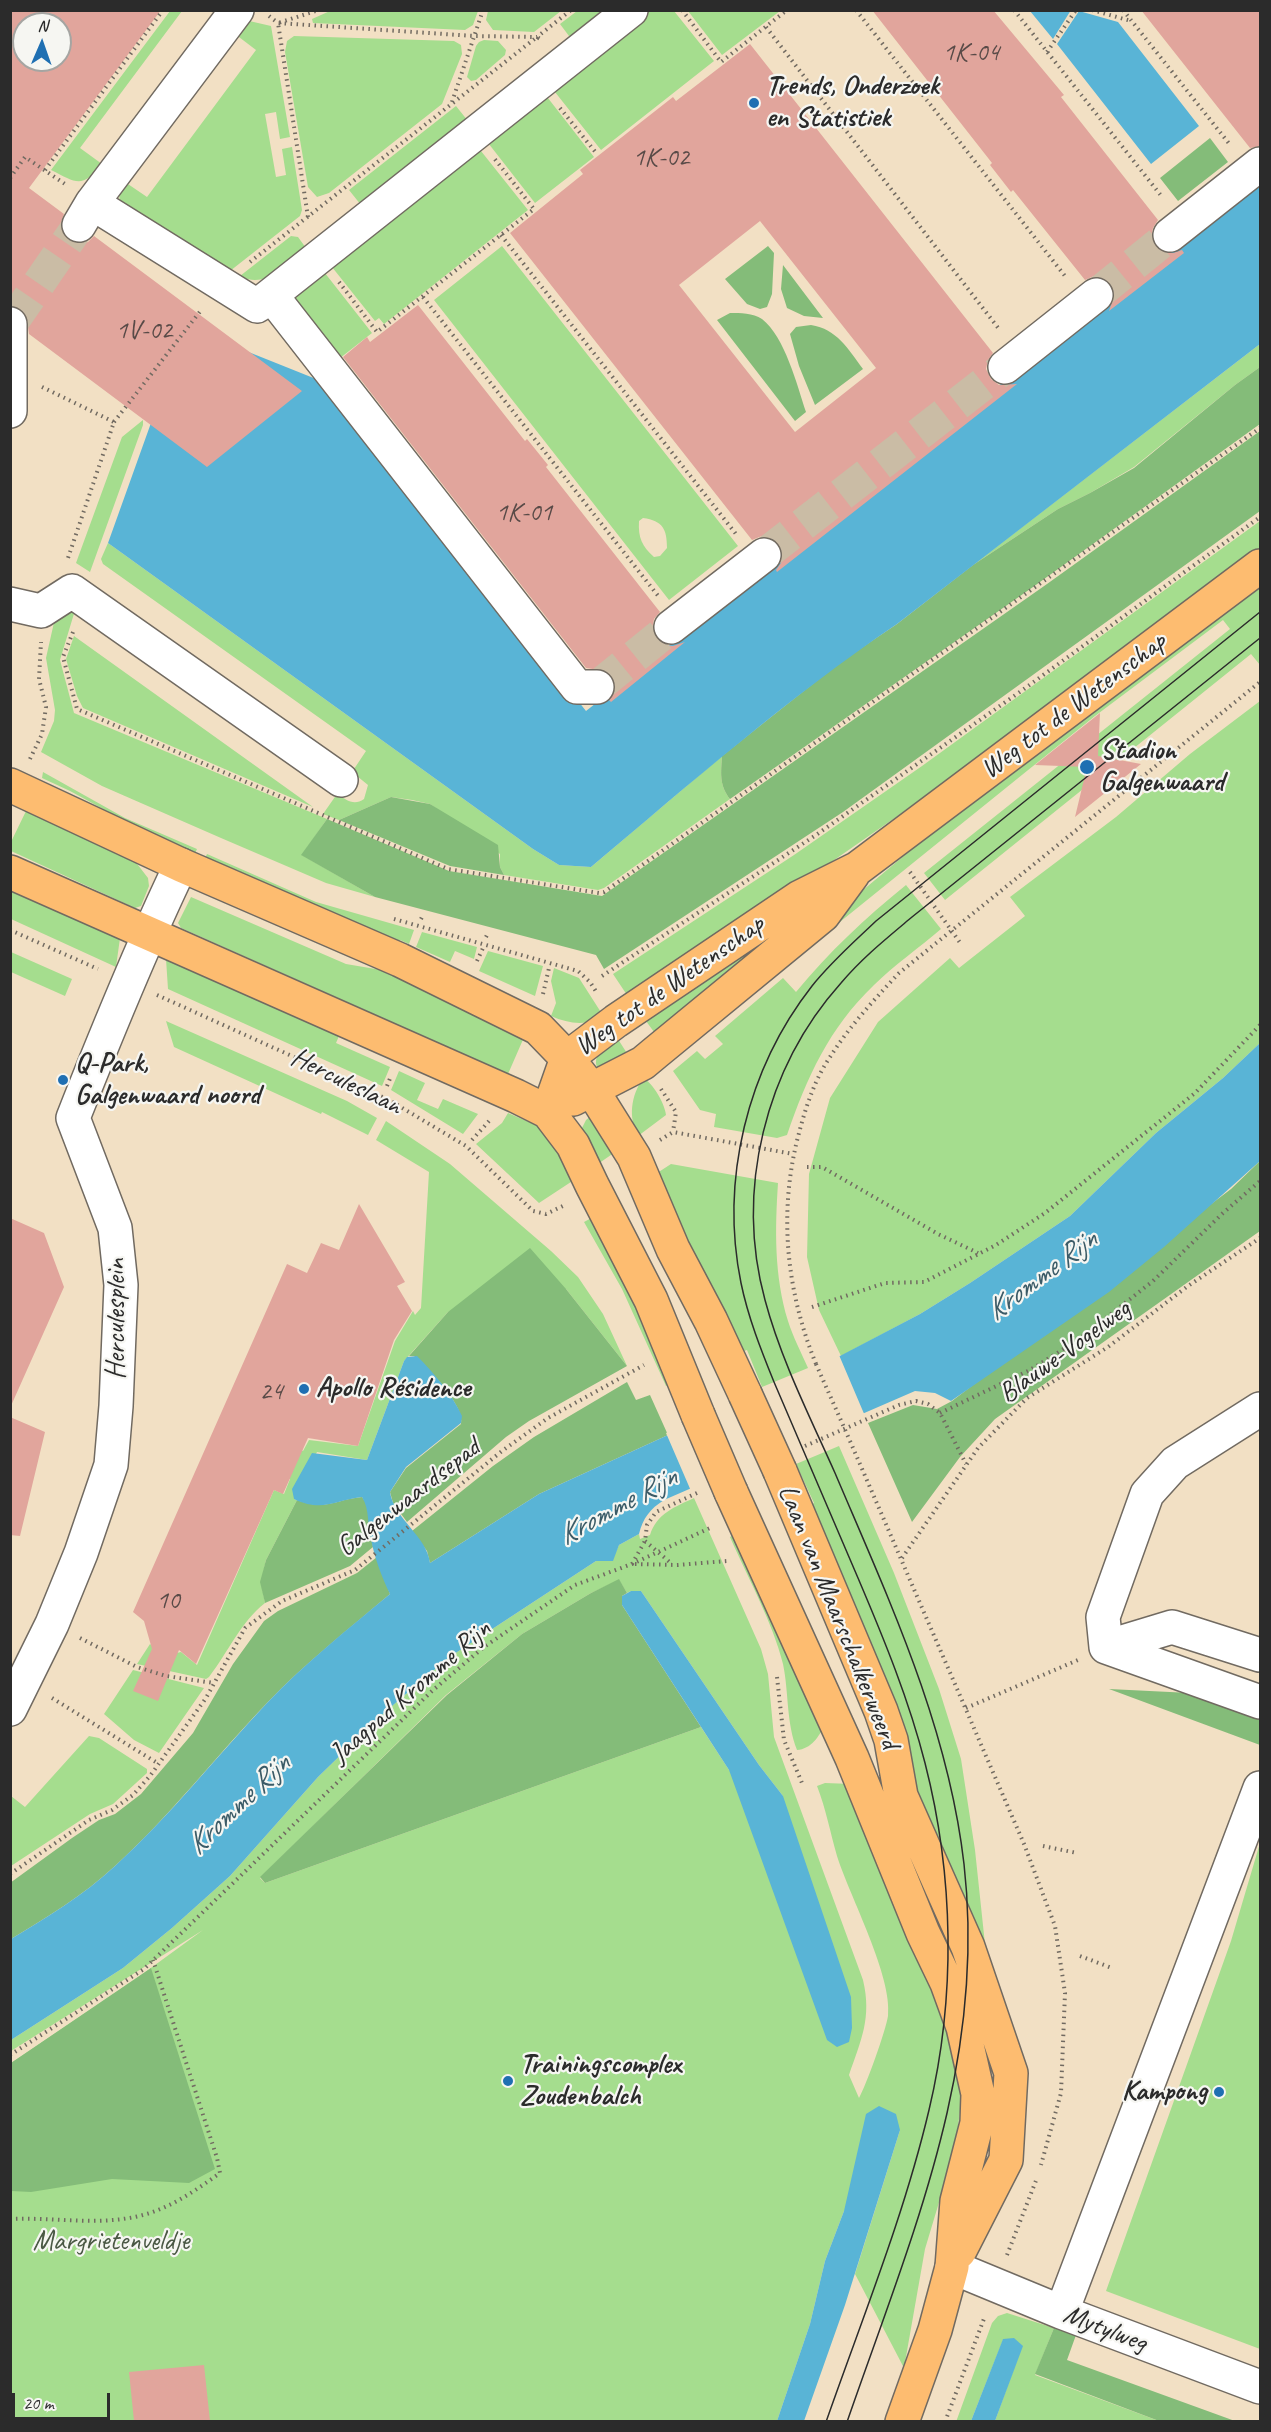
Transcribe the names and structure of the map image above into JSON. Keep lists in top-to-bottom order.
{
  "streets": {
    "main road": ["Weg tot de Wetenschap", "Herculeslaan", "Laan van Maarschalkerweerd"],
    "street": ["Herculesplein", "Mytylweg"],
    "path": ["Blauwe-Vogelweg", "Galgenwaardsepad", "Jaagpad Kromme Rijn"]
  },
  "crossings": [
    ["Weg tot de Wetenschap", "Herculeslaan"],
    ["Weg tot de Wetenschap", "Laan van Maarschalkerweerd"],
    ["Herculeslaan", "Herculesplein"],
    ["Herculeslaan", "Laan van Maarschalkerweerd"],
    ["Laan van Maarschalkerweerd", "Mytylweg"]
  ],
  "water": ["Kromme Rijn"],
  "parks": ["Margrietenveldje"],
  "places": [
    "Trends, Onderzoek en Statistiek",
    "Stadion Galgenwaard",
    "Q-Park, Galgenwaard noord",
    "Apollo Résidence",
    "Trainingscomplex Zoudenbalch",
    "Kampong"
  ],
  "house_numbers": [
    "1K-04",
    "1K-02",
    "1V-02",
    "1K-01",
    "24",
    "10"
  ],
  "scale_bar": "20 m",
  "north": "top"
}
